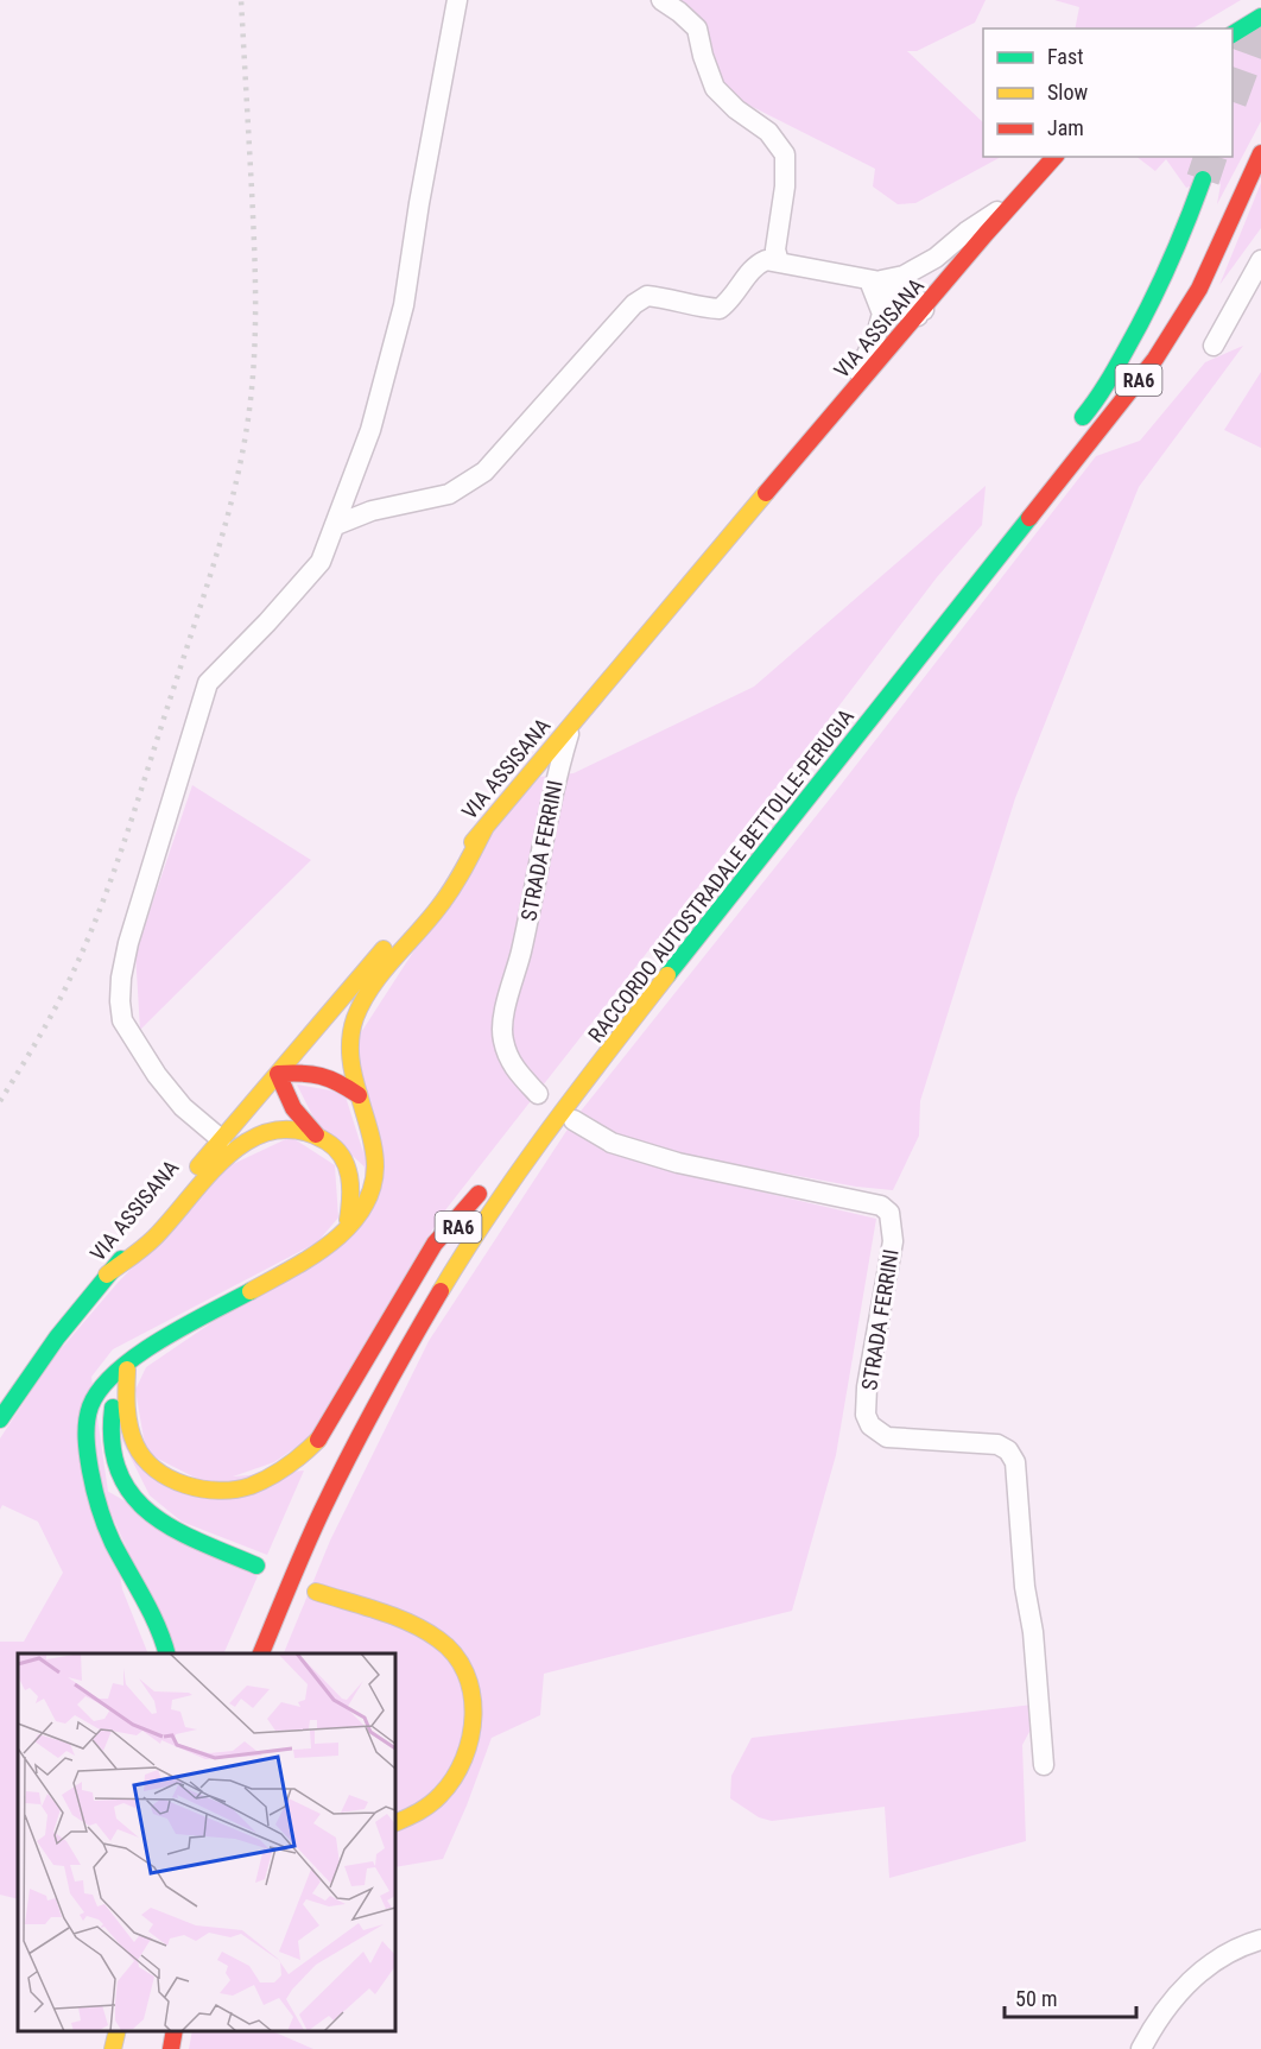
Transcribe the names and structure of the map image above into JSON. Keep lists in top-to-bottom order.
{
  "streets": {
    "main road": ["VIA ASSISANA", "RA6", "RACCORDO AUTOSTRADALE BETTOLLE-PERUGIA"],
    "street": ["STRADA FERRINI"]
  },
  "crossings": [
    ["VIA ASSISANA", "STRADA FERRINI"]
  ],
  "legend": ["Fast", "Slow", "Jam"],
  "scale_bar": "50 m"
}
